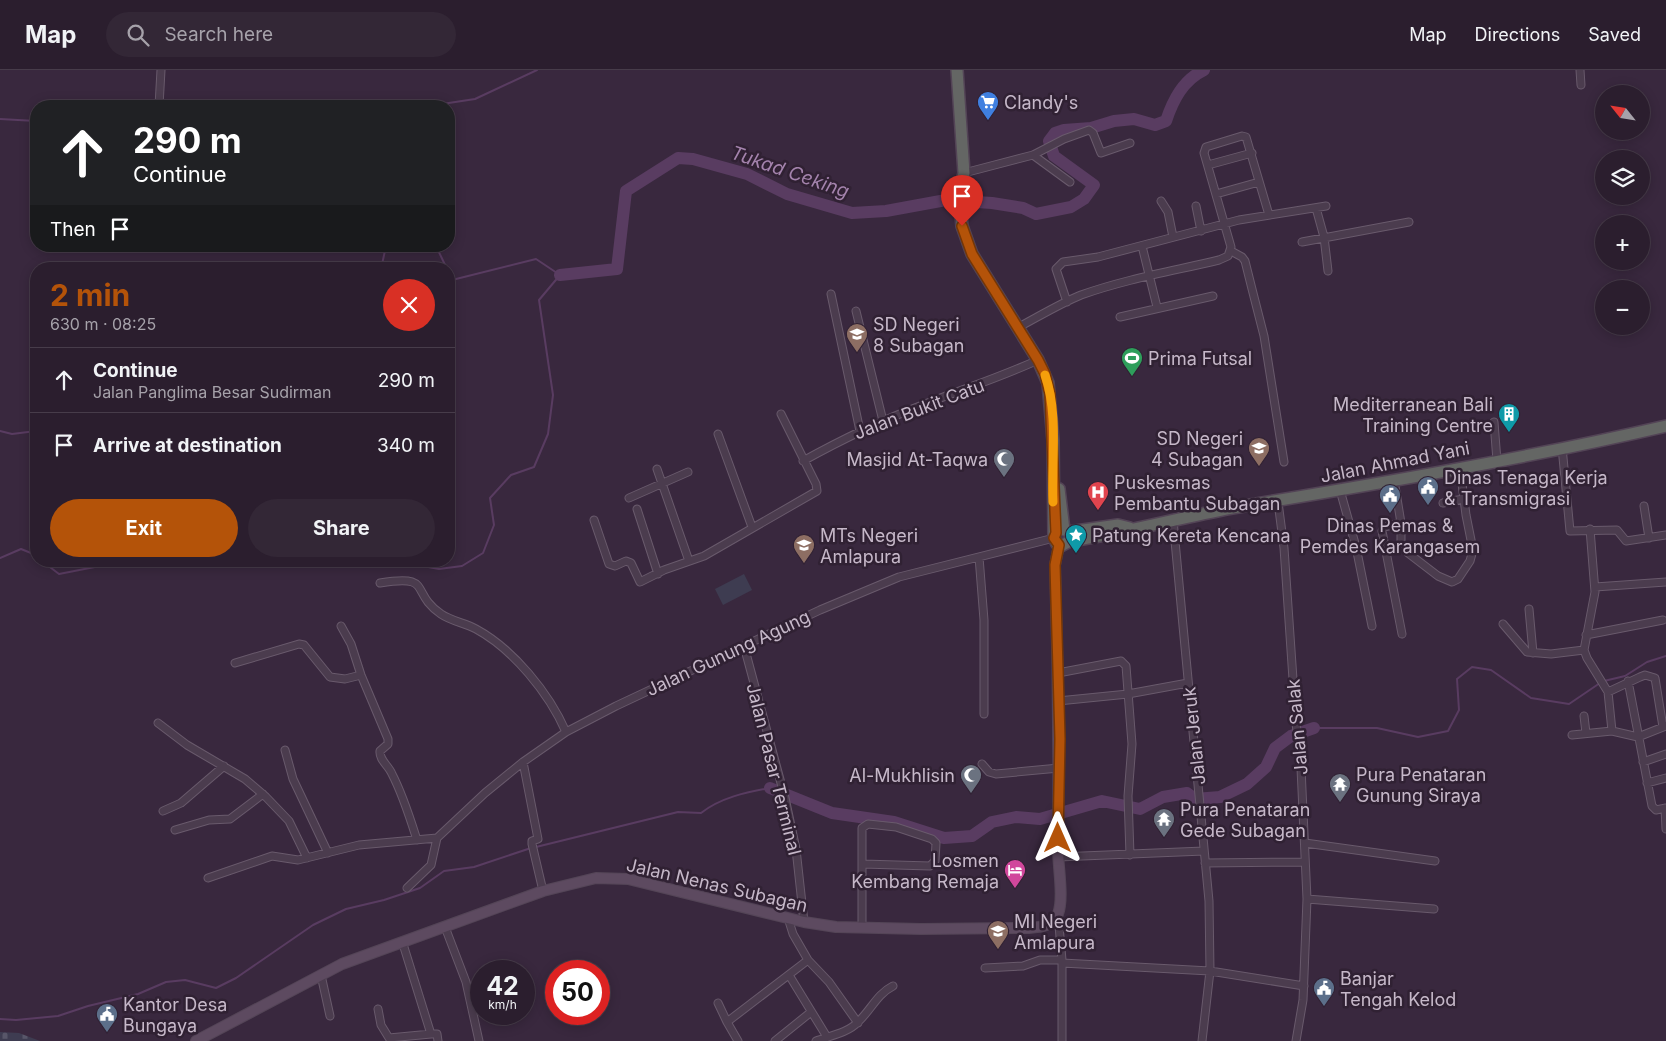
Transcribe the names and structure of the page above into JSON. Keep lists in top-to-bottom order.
{
  "streets": {
    "highway": ["Jalan Ahmad Yani"],
    "main road": ["Jalan Nenas Subagan"],
    "street": [
      "Jalan Bukit Catu",
      "Jalan Gunung Agung",
      "Jalan Salak",
      "Jalan Jeruk",
      "Jalan Pasar Terminal"
    ]
  },
  "crossings": [
    ["Jalan Ahmad Yani", "Jalan Gunung Agung"],
    ["Jalan Ahmad Yani", "Jalan Salak"],
    ["Jalan Ahmad Yani", "Jalan Jeruk"],
    ["Jalan Gunung Agung", "Jalan Pasar Terminal"],
    ["Jalan Pasar Terminal", "Jalan Nenas Subagan"]
  ],
  "water": ["Tukad Ceking"],
  "places": {
    "supermarket": ["Clandy's"],
    "school or university": [
      "SD Negeri 8 Subagan",
      "SD Negeri 4 Subagan",
      "MTs Negeri Amlapura",
      "MI Negeri Amlapura"
    ],
    "sports": ["Prima Futsal"],
    "building": ["Mediterranean Bali Training Centre"],
    "mosque": ["Masjid At-Taqwa", "Al-Mukhlisin"],
    "public building": [
      "Dinas Tenaga Kerja & Transmigrasi",
      "Dinas Pemas & Pemdes Karangasem",
      "Banjar Tengah Kelod",
      "Kantor Desa Bungaya"
    ],
    "hospital": ["Puskesmas Pembantu Subagan"],
    "place": ["Patung Kereta Kencana"],
    "temple": ["Pura Penataran Gunung Siraya", "Pura Penataran Gede Subagan"],
    "hotel": ["Losmen Kembang Remaja"]
  },
  "north": "top left",
  "page": {
    "header": "Map",
    "search": "Search here",
    "nav": ["Map", "Directions", "Saved"],
    "map_buttons": ["+", "−"],
    "turn": ["290 m", "Continue"],
    "then": "Then",
    "heading": ["2 min", "630 m · 08:25"],
    "list": [
      {
        "name": "Continue",
        "note": "Jalan Panglima Besar Sudirman",
        "value": "290 m"
      },
      {
        "name": "Arrive at destination",
        "value": "340 m"
      }
    ],
    "buttons": ["Exit", "Share"],
    "speed": "42 km/h",
    "limit": "50"
  }
}
